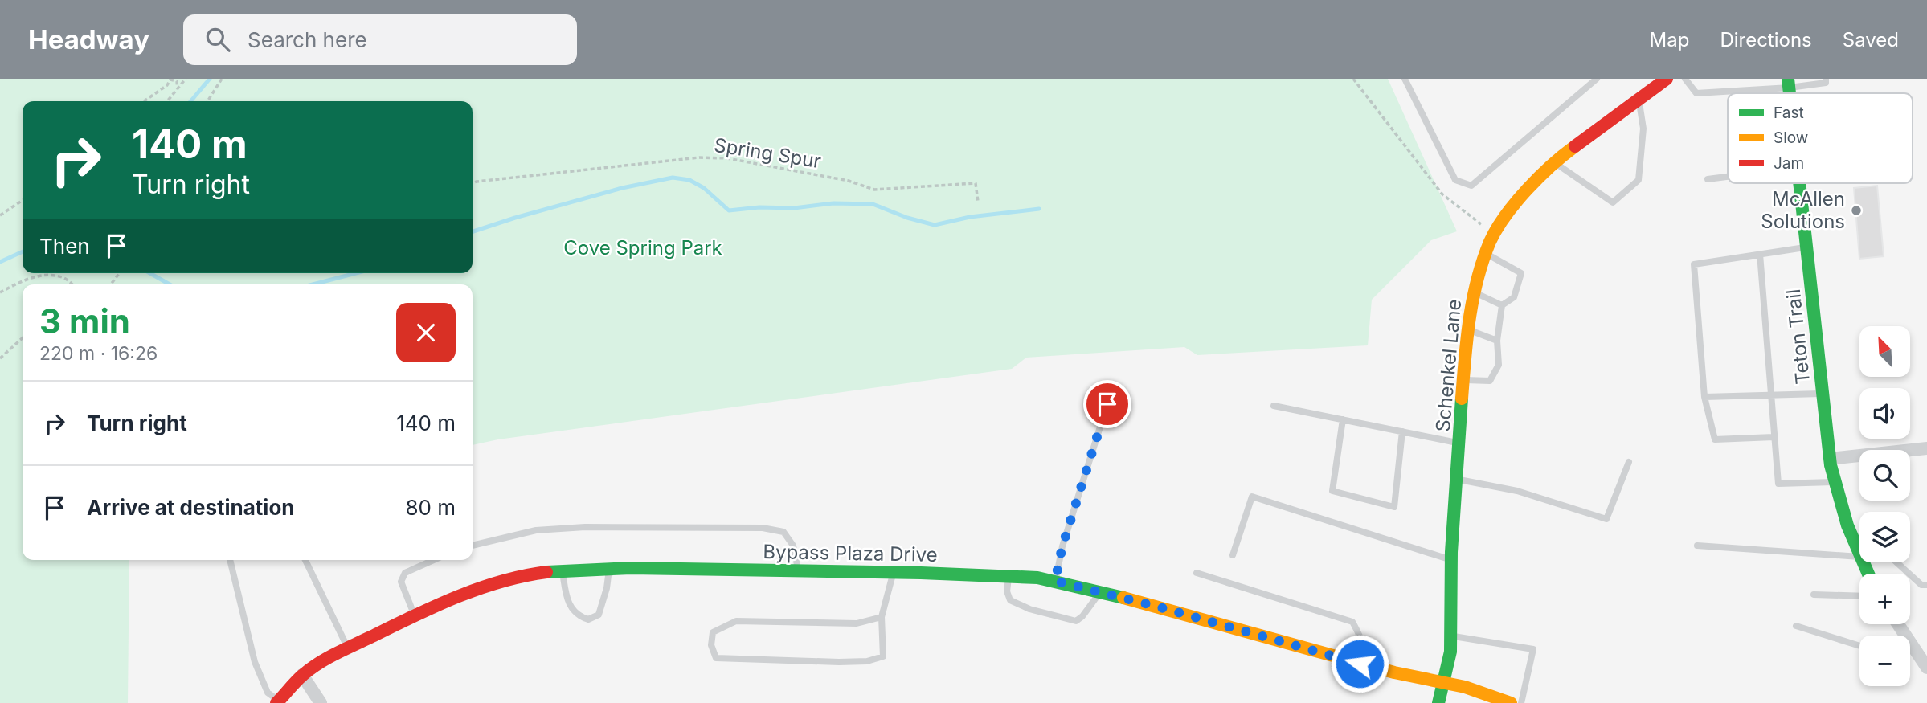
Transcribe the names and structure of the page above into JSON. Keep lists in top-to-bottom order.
{
  "streets": {
    "street": ["Teton Trail", "Schenkel Lane", "Bypass Plaza Drive"],
    "path": ["Spring Spur"]
  },
  "crossings": [
    ["Schenkel Lane", "Bypass Plaza Drive"]
  ],
  "parks": ["Cove Spring Park"],
  "places": ["McAllen Solutions"],
  "legend": ["Fast", "Slow", "Jam"],
  "north": "top left",
  "page": {
    "header": "Headway",
    "search": "Search here",
    "nav": ["Map", "Directions", "Saved"],
    "turn": ["140 m", "Turn right"],
    "then": "Then",
    "heading": ["3 min", "220 m · 16:26"],
    "map_buttons": ["+", "−"],
    "list": [
      {
        "name": "Turn right",
        "value": "140 m"
      },
      {
        "name": "Arrive at destination",
        "value": "80 m"
      }
    ]
  }
}
